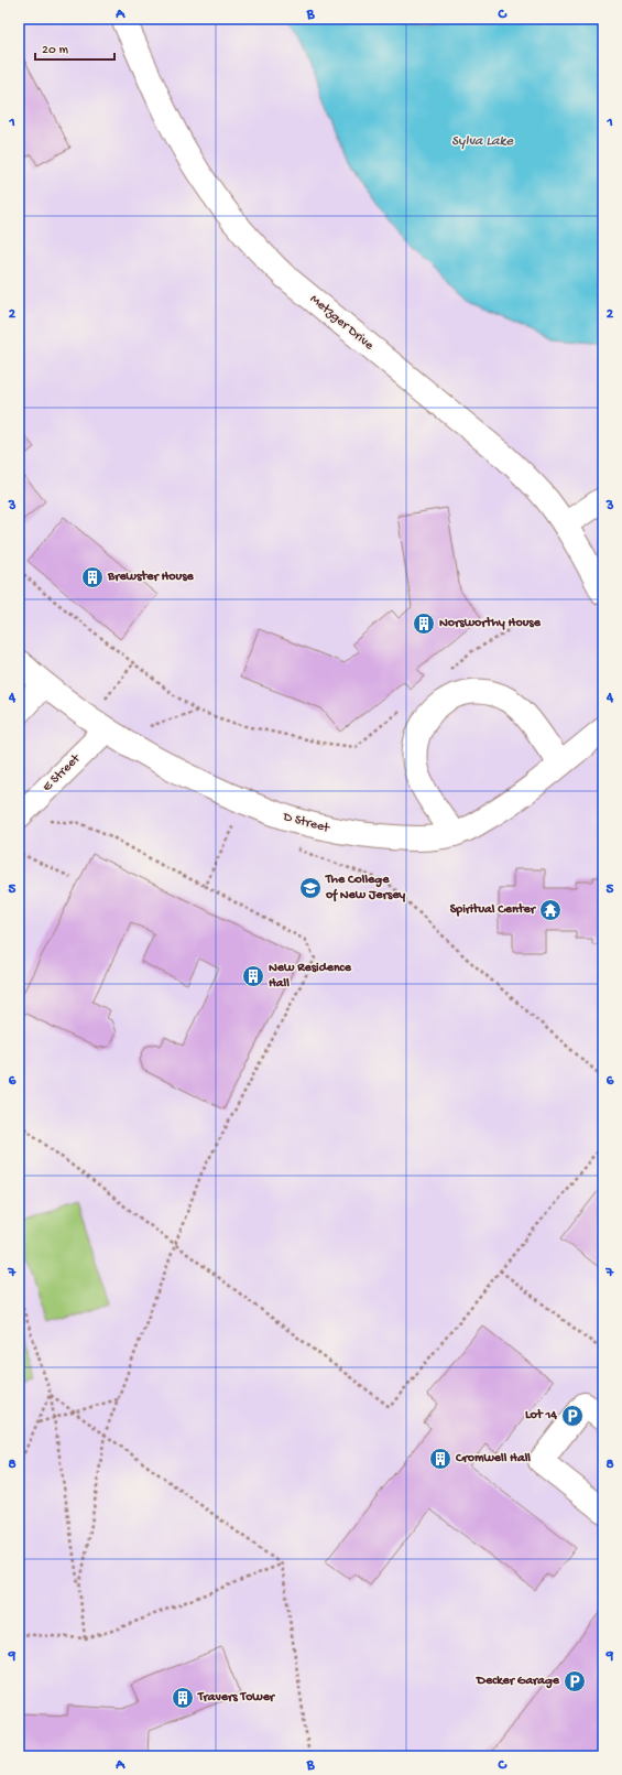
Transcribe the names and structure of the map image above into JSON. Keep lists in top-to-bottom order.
{
  "streets": {
    "street": ["Metzger Drive", "E Street", "D Street"]
  },
  "crossings": [
    ["E Street", "D Street"]
  ],
  "water": ["Sylva Lake"],
  "places": {
    "building": [
      "Brewster House",
      "Norsworthy House",
      "New Residence Hall",
      "Cromwell Hall",
      "Travers Tower"
    ],
    "school or university": ["The College of New Jersey"],
    "temple": ["Spiritual Center"],
    "parking": ["Lot 14", "Decker Garage"]
  },
  "scale_bar": "20 m",
  "grid": {
    "columns": ["A", "B", "C"],
    "rows": [
      "1",
      "2",
      "3",
      "4",
      "5",
      "6",
      "7",
      "8",
      "9"
    ]
  }
}
